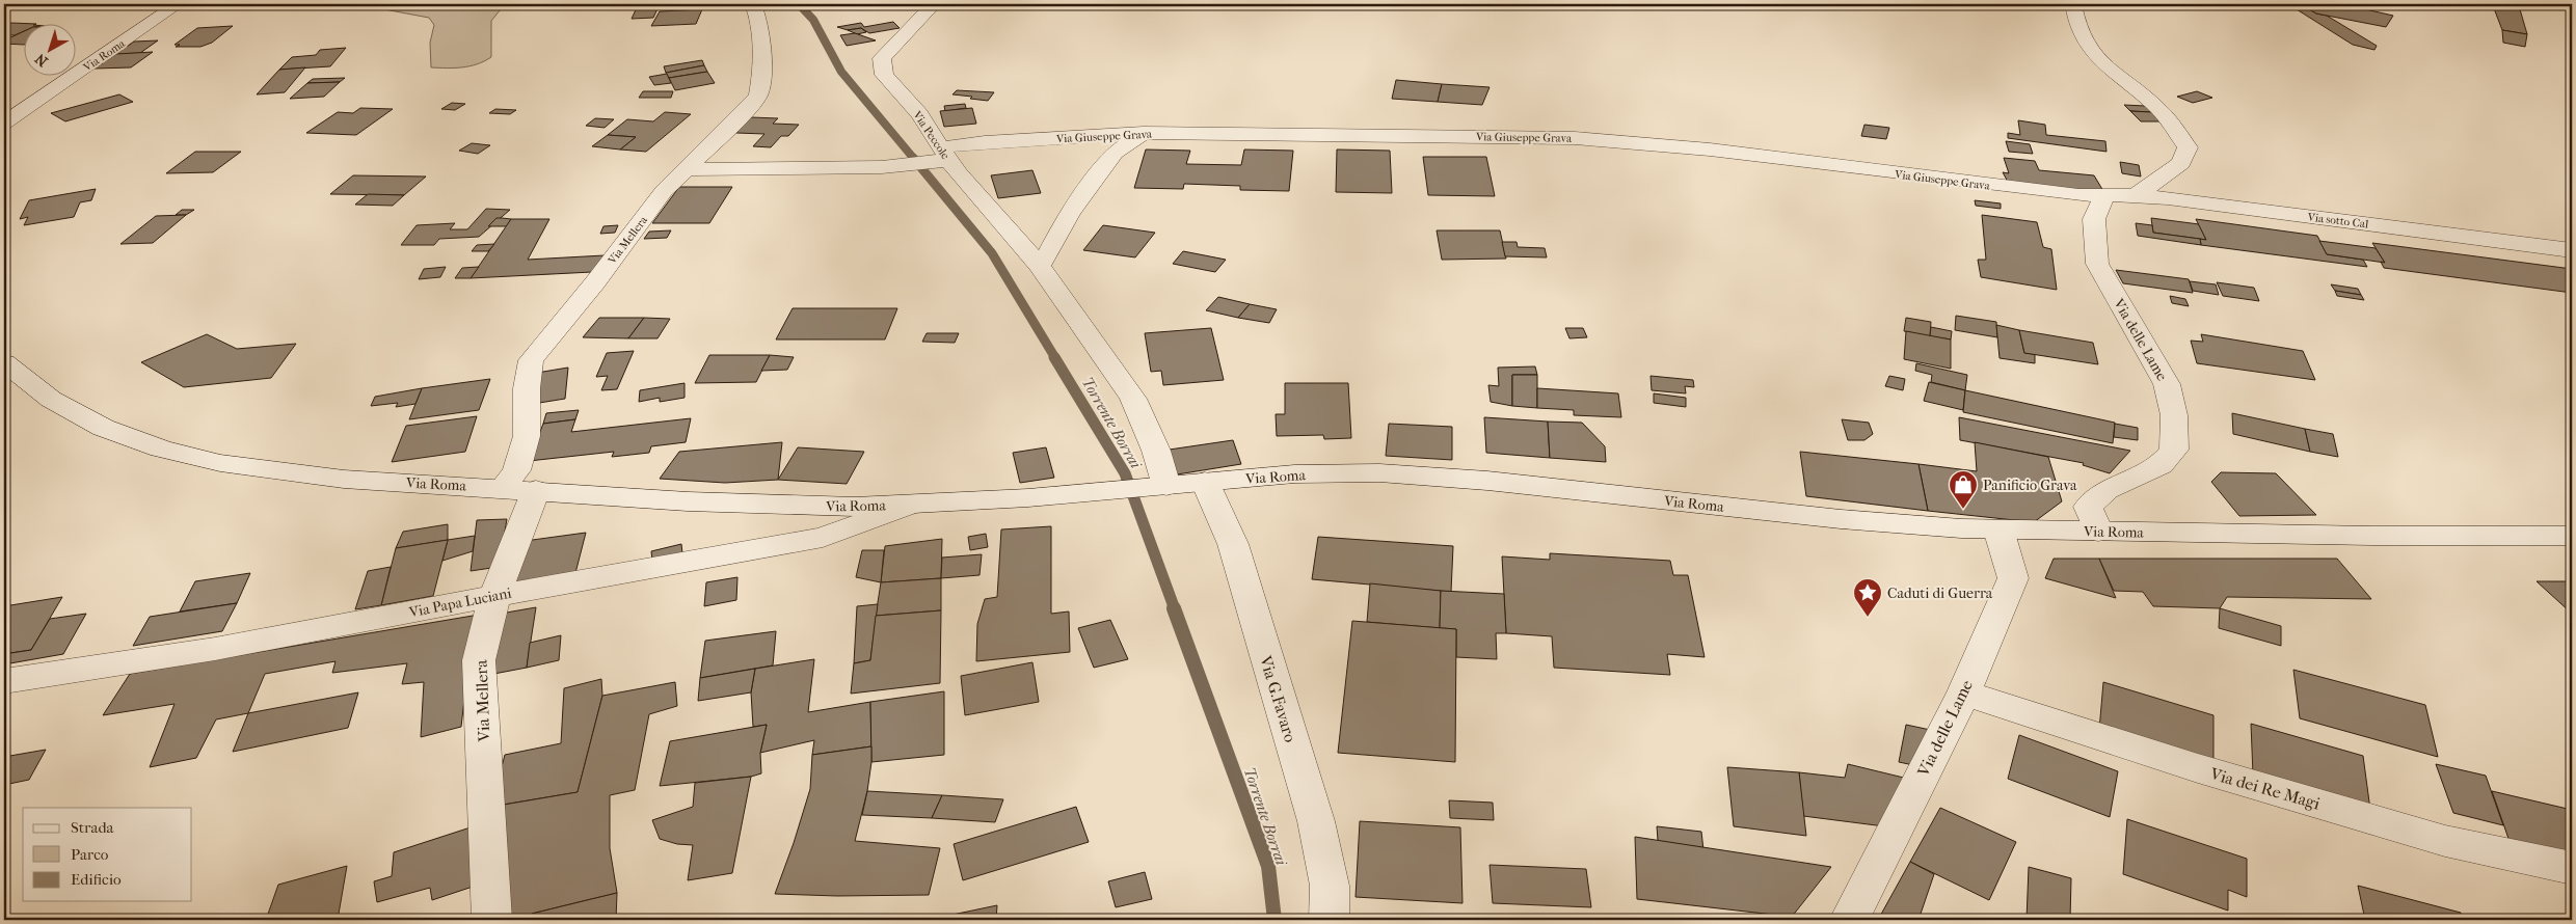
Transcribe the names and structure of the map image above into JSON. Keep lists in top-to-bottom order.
{
  "streets": {
    "street": [
      "Via Roma",
      "Via Peccole",
      "Via Giuseppe Grava",
      "Via sotto Cal",
      "Via Mellera",
      "Via delle Lame",
      "Via Papa Luciani",
      "Via G.Favaro",
      "Via dei Re Magi"
    ]
  },
  "crossings": [
    ["Via Roma", "Via Peccole"],
    ["Via Roma", "Via Mellera"],
    ["Via Roma", "Via delle Lame"],
    ["Via Roma", "Via Papa Luciani"],
    ["Via Roma", "Via G.Favaro"],
    ["Via Peccole", "Via Giuseppe Grava"],
    ["Via Giuseppe Grava", "Via sotto Cal"],
    ["Via Giuseppe Grava", "Via Mellera"],
    ["Via Giuseppe Grava", "Via delle Lame"],
    ["Via sotto Cal", "Via delle Lame"],
    ["Via Mellera", "Via Papa Luciani"],
    ["Via delle Lame", "Via dei Re Magi"]
  ],
  "water": ["Torrente Borrai"],
  "places": {
    "shop": ["Panificio Grava"],
    "place": ["Caduti di Guerra"]
  },
  "legend": ["Strada", "Parco", "Edificio"],
  "north": "bottom left"
}
